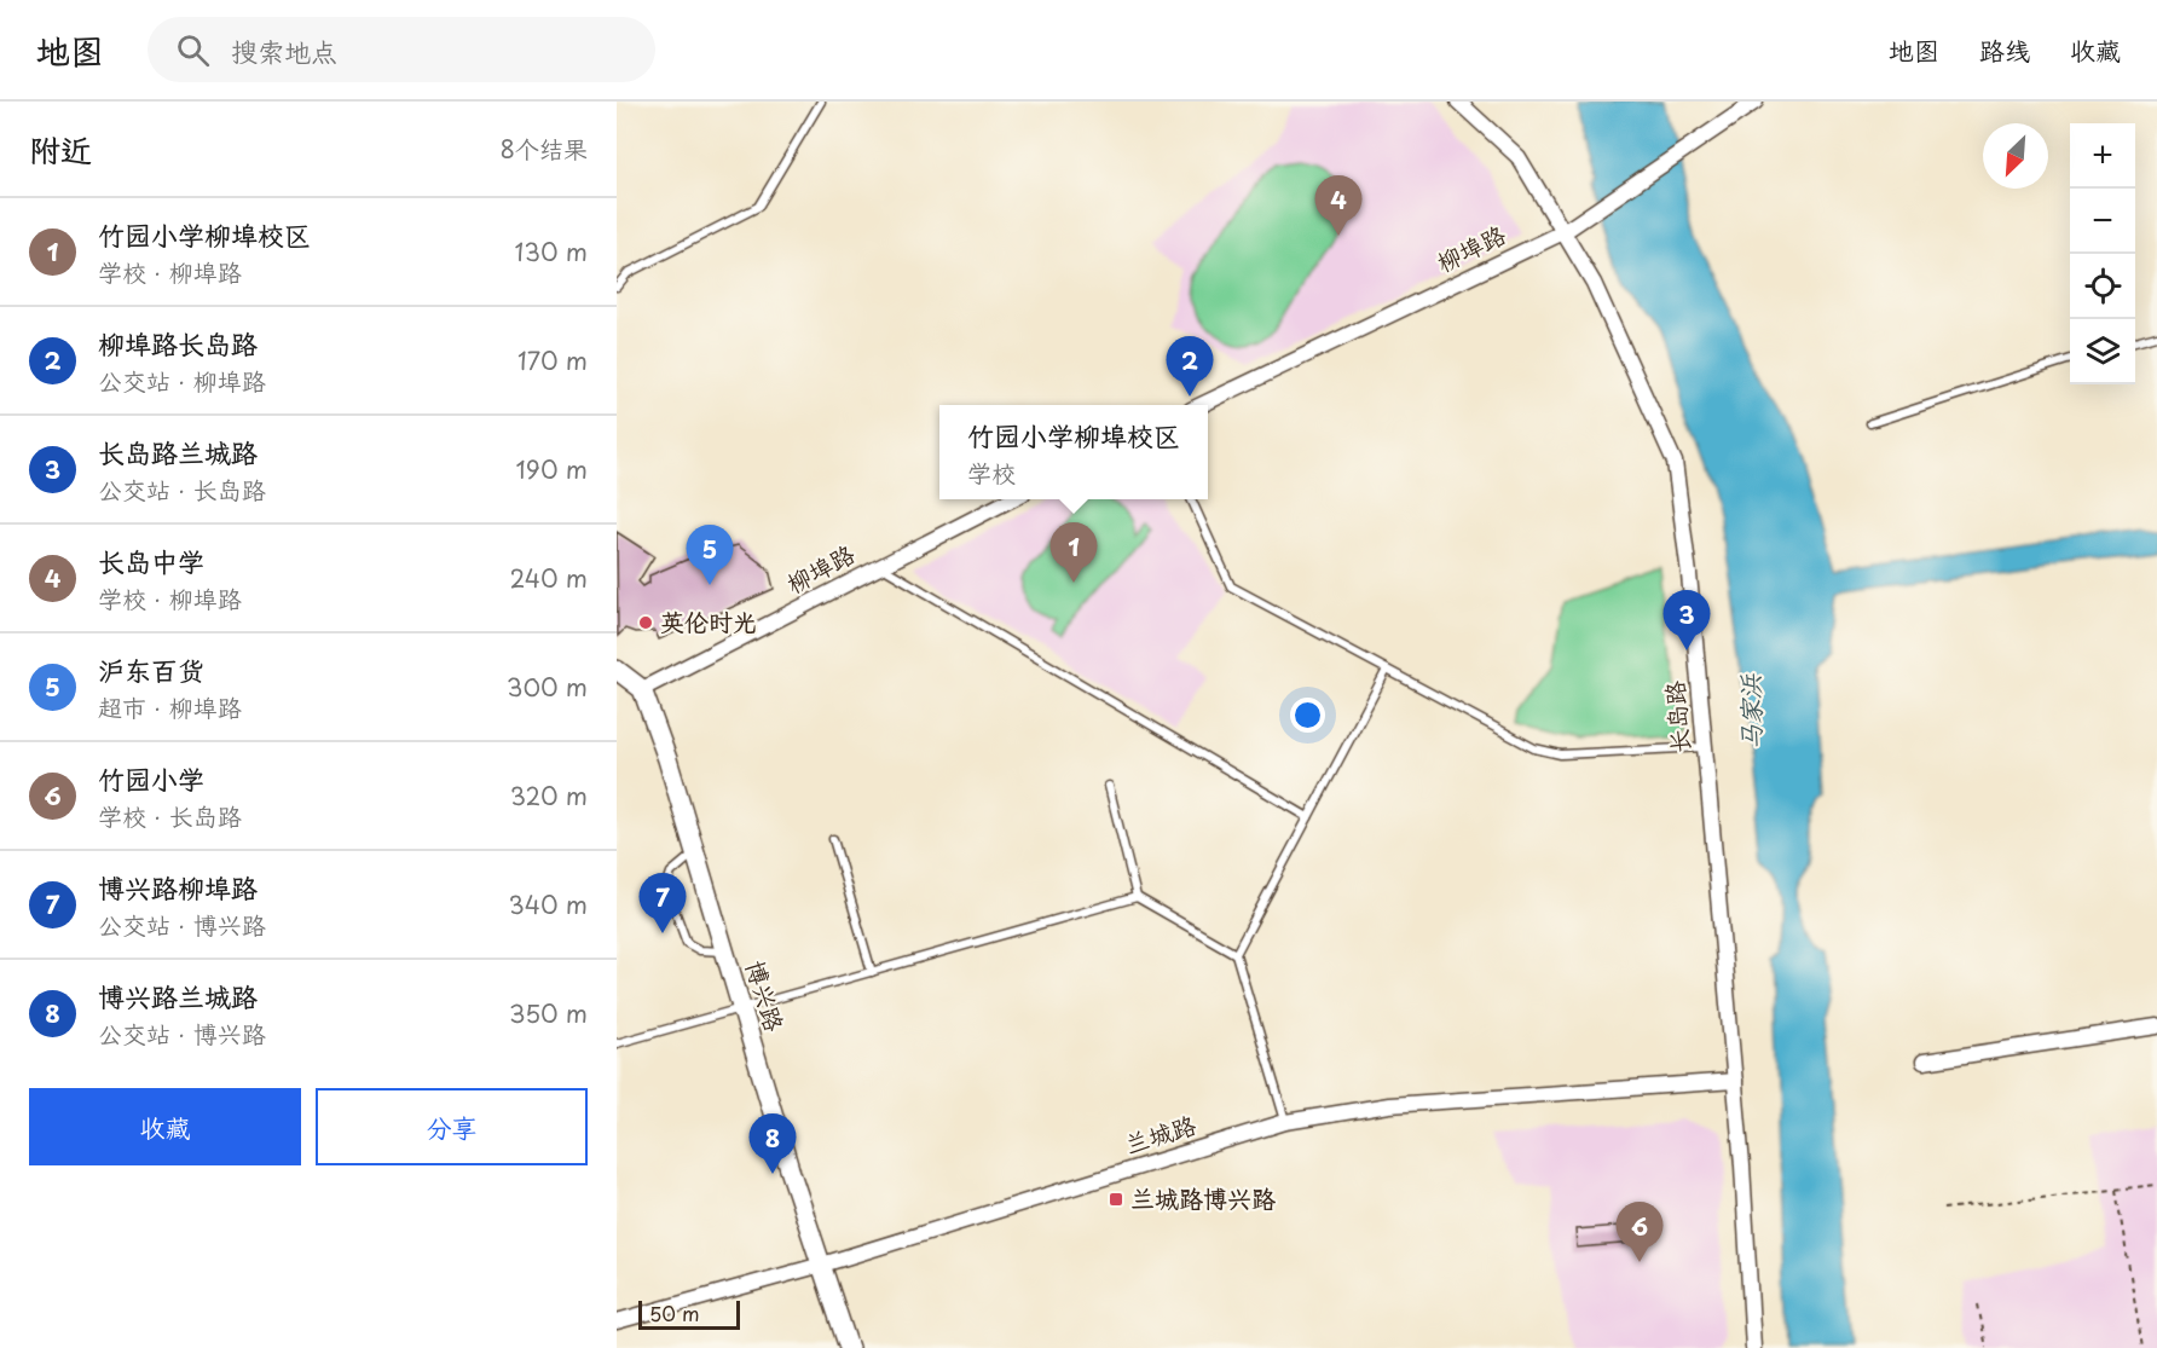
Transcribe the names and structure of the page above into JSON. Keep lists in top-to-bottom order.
{
  "streets": {
    "street": [
      "柳埠路",
      "长岛路",
      "博兴路",
      "兰城路"
    ]
  },
  "crossings": [
    ["柳埠路", "长岛路"],
    ["柳埠路", "博兴路"],
    ["长岛路", "兰城路"],
    ["博兴路", "兰城路"]
  ],
  "water": ["马家浜"],
  "places": {
    "other": ["英伦时光"],
    "transit": ["兰城路博兴路"]
  },
  "scale_bar": "50 m",
  "north": "bottom left",
  "page": {
    "header": "地图",
    "search": "搜索地点",
    "nav": ["地图", "路线", "收藏"],
    "heading": ["附近", "8个结果"],
    "map_buttons": ["+", "−"],
    "pins": [
      "4",
      "2",
      "1",
      "5",
      "3",
      "7",
      "8",
      "6"
    ],
    "list": [
      {
        "mark": "1",
        "name": "竹园小学柳埠校区",
        "note": "学校 · 柳埠路",
        "value": "130 m"
      },
      {
        "mark": "2",
        "name": "柳埠路长岛路",
        "note": "公交站 · 柳埠路",
        "value": "170 m"
      },
      {
        "mark": "3",
        "name": "长岛路兰城路",
        "note": "公交站 · 长岛路",
        "value": "190 m"
      },
      {
        "mark": "4",
        "name": "长岛中学",
        "note": "学校 · 柳埠路",
        "value": "240 m"
      },
      {
        "mark": "5",
        "name": "沪东百货",
        "note": "超市 · 柳埠路",
        "value": "300 m"
      },
      {
        "mark": "6",
        "name": "竹园小学",
        "note": "学校 · 长岛路",
        "value": "320 m"
      },
      {
        "mark": "7",
        "name": "博兴路柳埠路",
        "note": "公交站 · 博兴路",
        "value": "340 m"
      },
      {
        "mark": "8",
        "name": "博兴路兰城路",
        "note": "公交站 · 博兴路",
        "value": "350 m"
      }
    ],
    "popup": ["竹园小学柳埠校区", "学校"],
    "buttons": ["收藏", "分享"],
    "scale": "50 m"
  }
}
